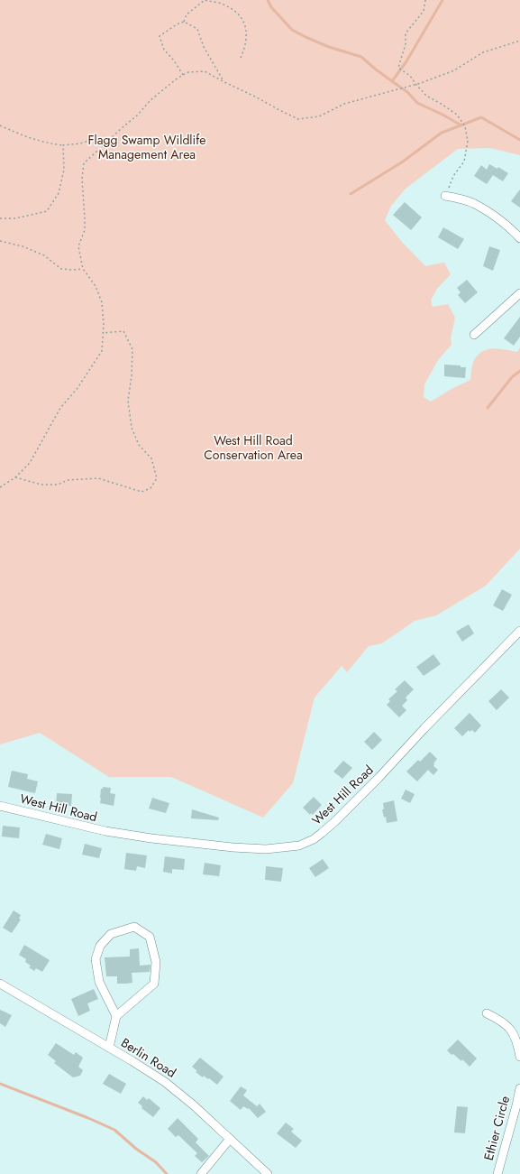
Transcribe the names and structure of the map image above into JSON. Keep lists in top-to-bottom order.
{
  "streets": {
    "street": ["West Hill Road", "Berlin Road", "Ethier Circle"]
  },
  "parks": ["Flagg Swamp Wildlife Management Area", "West Hill Road Conservation Area"]
}
